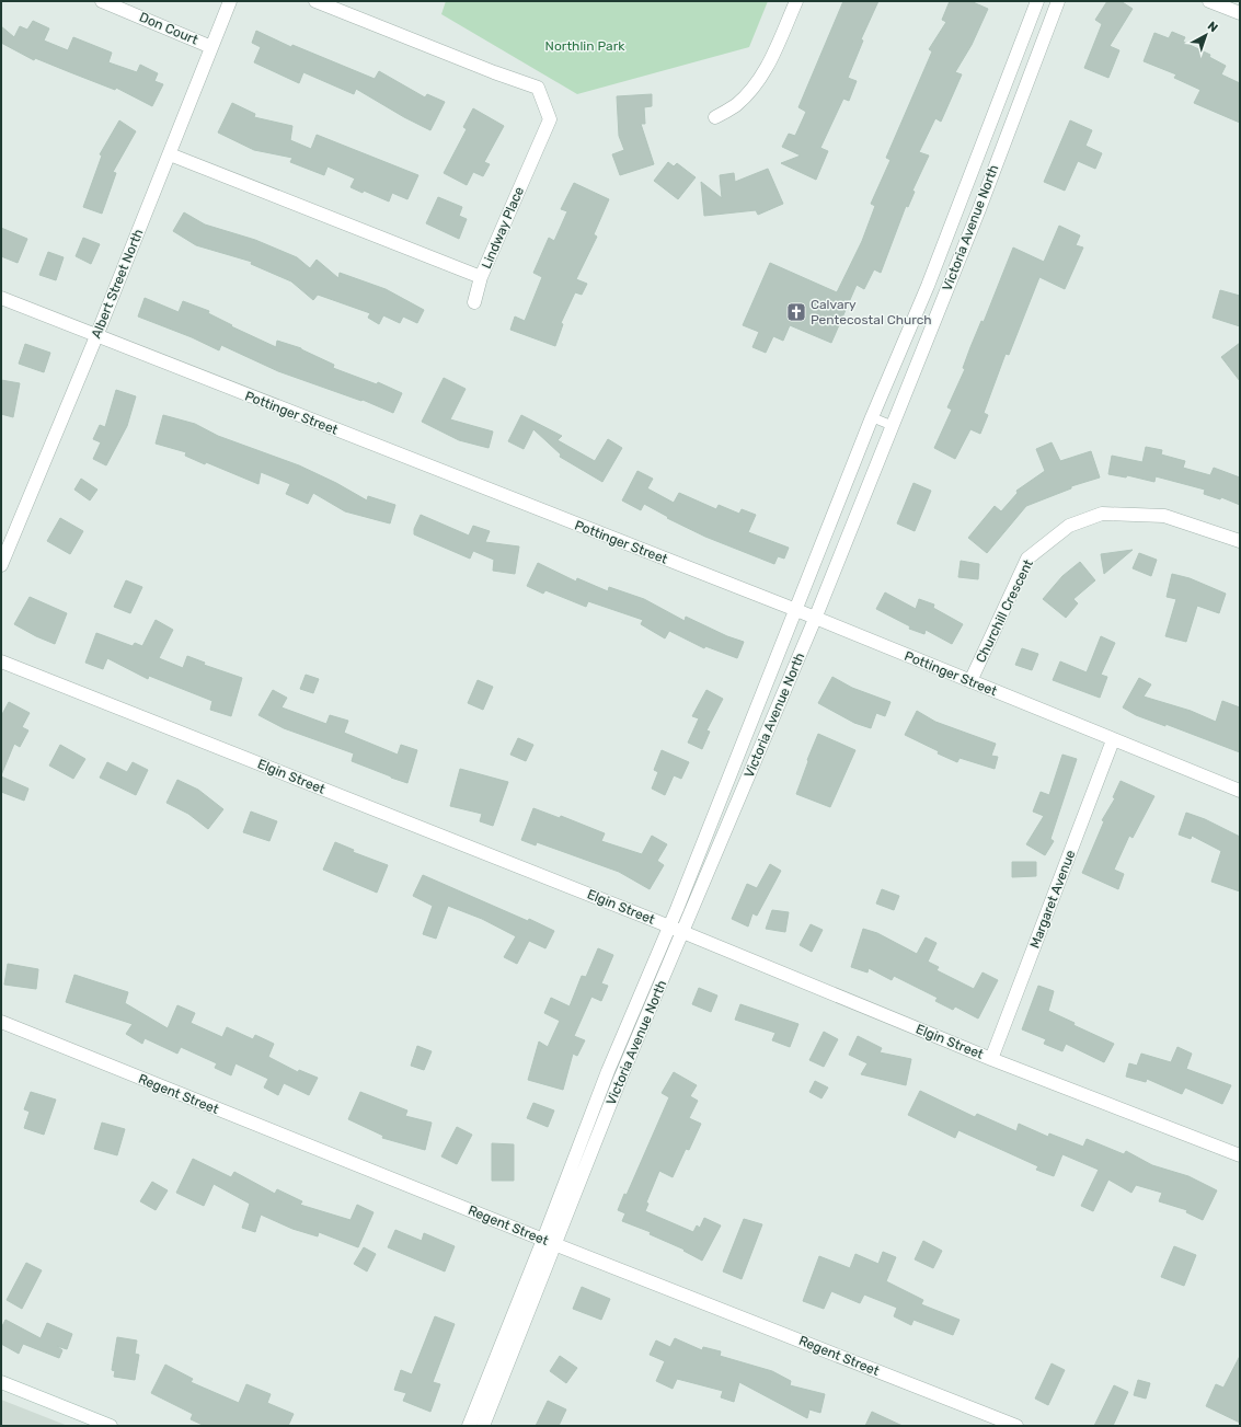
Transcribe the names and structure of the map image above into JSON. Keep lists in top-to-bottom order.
{
  "streets": {
    "street": [
      "Don Court",
      "Lindway Place",
      "Victoria Avenue North",
      "Albert Street North",
      "Pottinger Street",
      "Churchill Crescent",
      "Elgin Street",
      "Margaret Avenue",
      "Regent Street"
    ]
  },
  "crossings": [
    ["Don Court", "Albert Street North"],
    ["Lindway Place", "Albert Street North"],
    ["Victoria Avenue North", "Pottinger Street"],
    ["Victoria Avenue North", "Elgin Street"],
    ["Victoria Avenue North", "Regent Street"],
    ["Albert Street North", "Pottinger Street"],
    ["Pottinger Street", "Churchill Crescent"],
    ["Pottinger Street", "Margaret Avenue"],
    ["Elgin Street", "Margaret Avenue"]
  ],
  "parks": ["Northlin Park"],
  "places": {
    "church": ["Calvary Pentecostal Church"]
  },
  "north": "top right"
}
